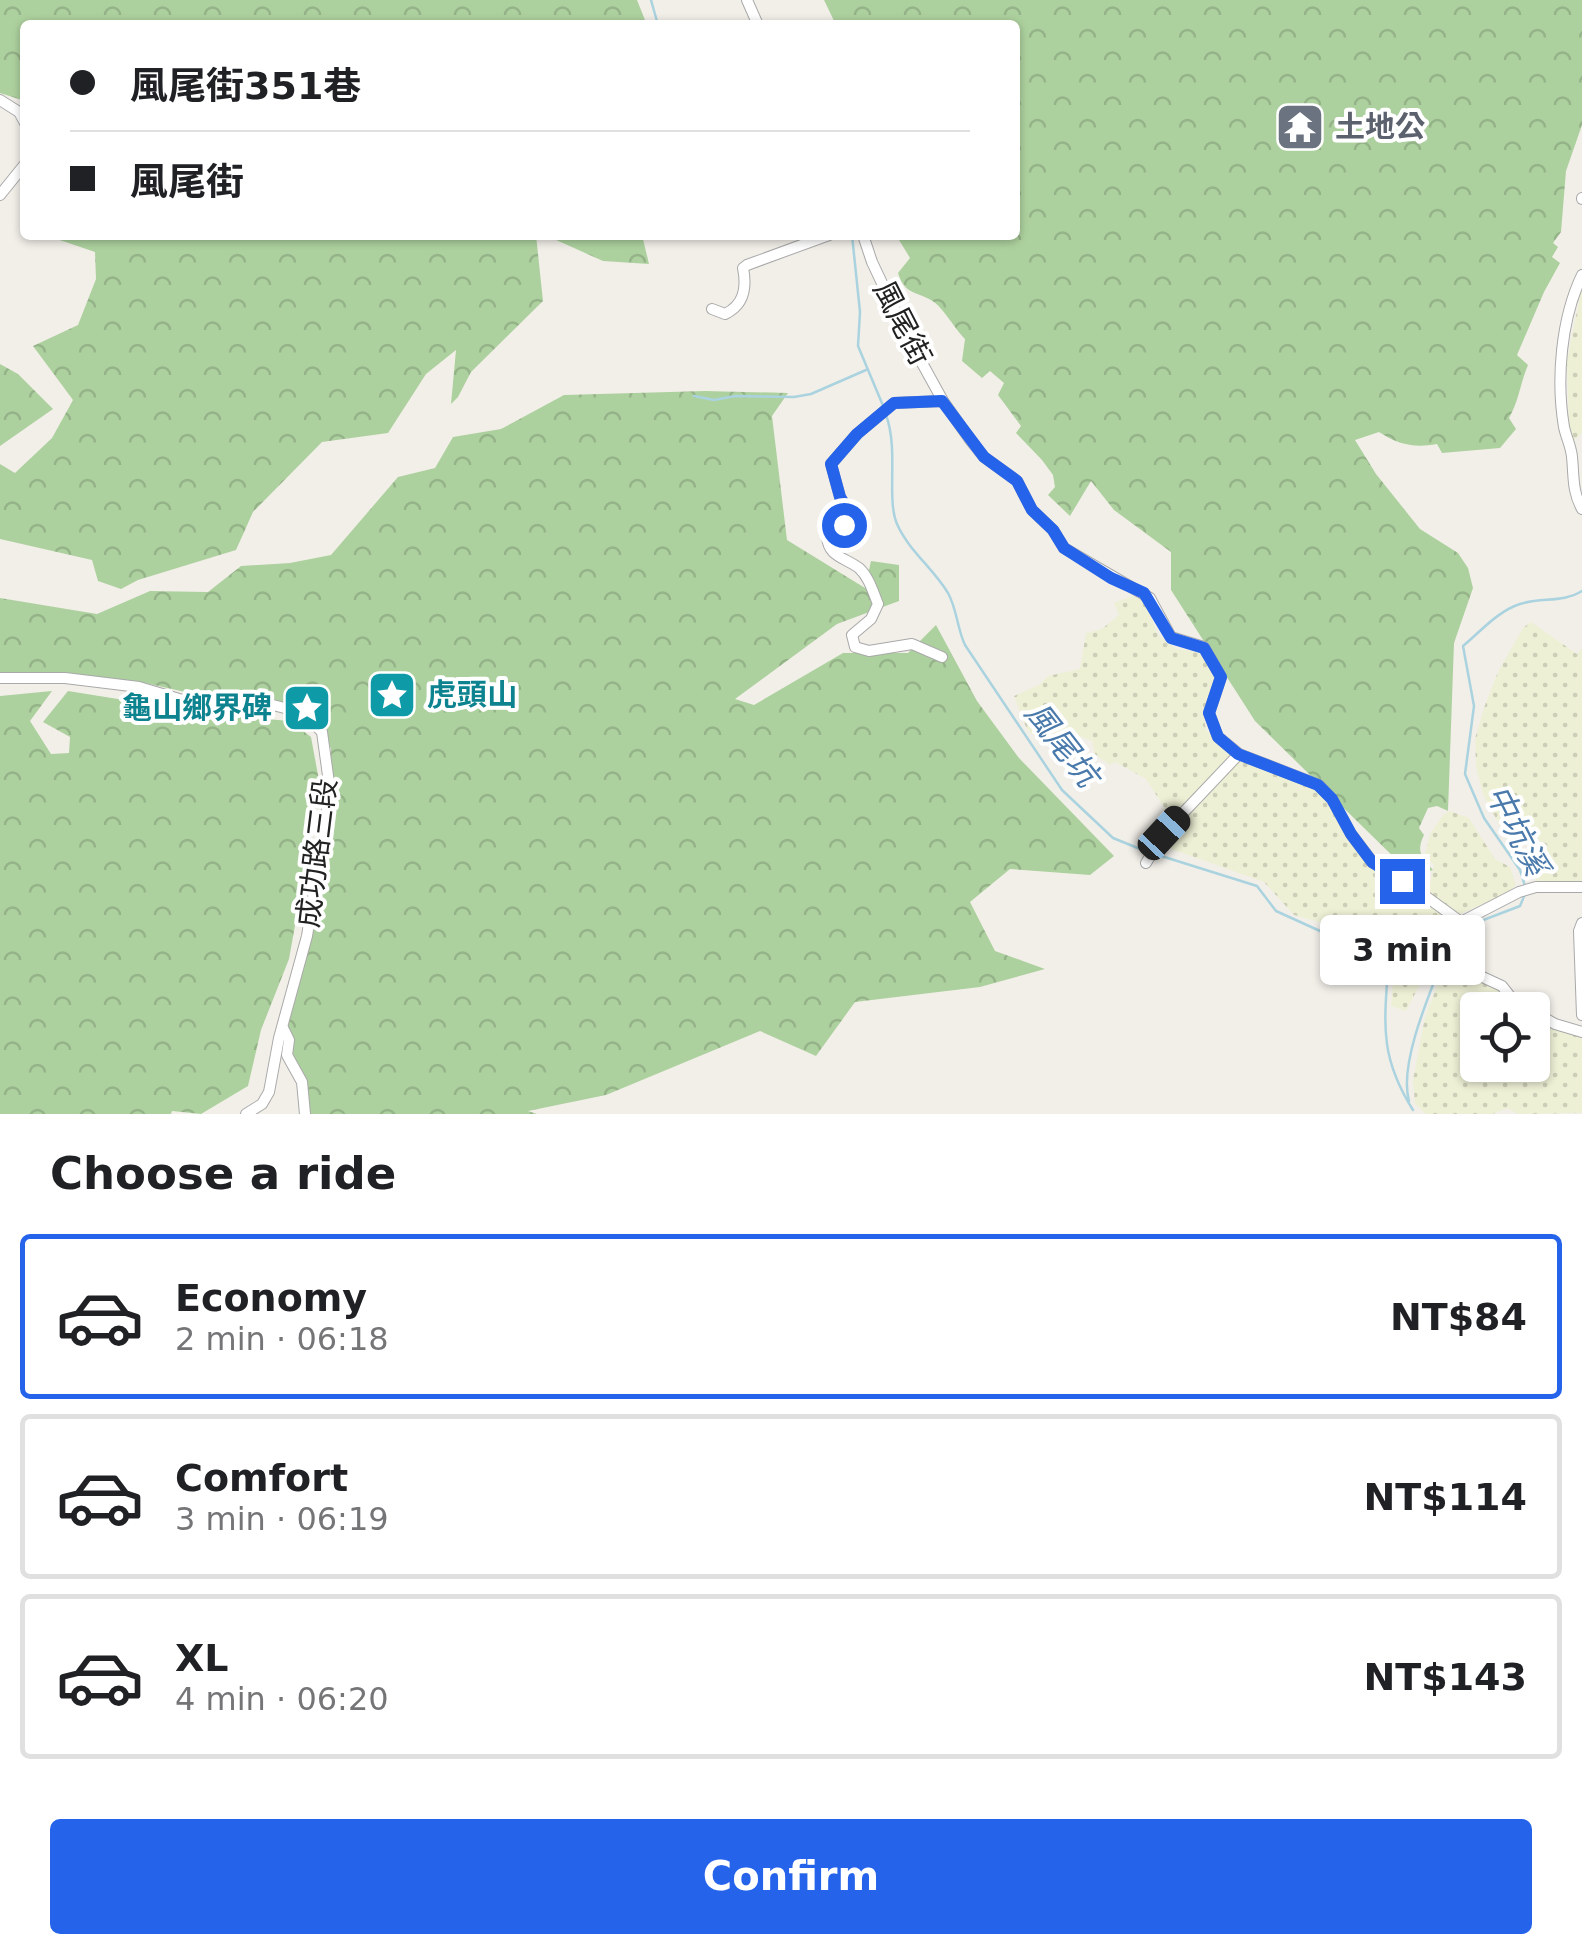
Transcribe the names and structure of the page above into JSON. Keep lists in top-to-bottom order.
{
  "streets": {
    "street": ["風尾街", "成功路三段"]
  },
  "water": ["風尾坑", "中坑溪"],
  "places": {
    "temple": ["土地公"],
    "place": ["虎頭山", "龜山鄉界碑"]
  },
  "page": {
    "banner": ["風尾街351巷", "風尾街"],
    "bubble": "3 min",
    "heading": "Choose a ride",
    "list": [
      {
        "name": "Economy",
        "note": "2 min · 06:18",
        "value": "NT$84"
      },
      {
        "name": "Comfort",
        "note": "3 min · 06:19",
        "value": "NT$114"
      },
      {
        "name": "XL",
        "note": "4 min · 06:20",
        "value": "NT$143"
      }
    ],
    "buttons": "Confirm"
  }
}
